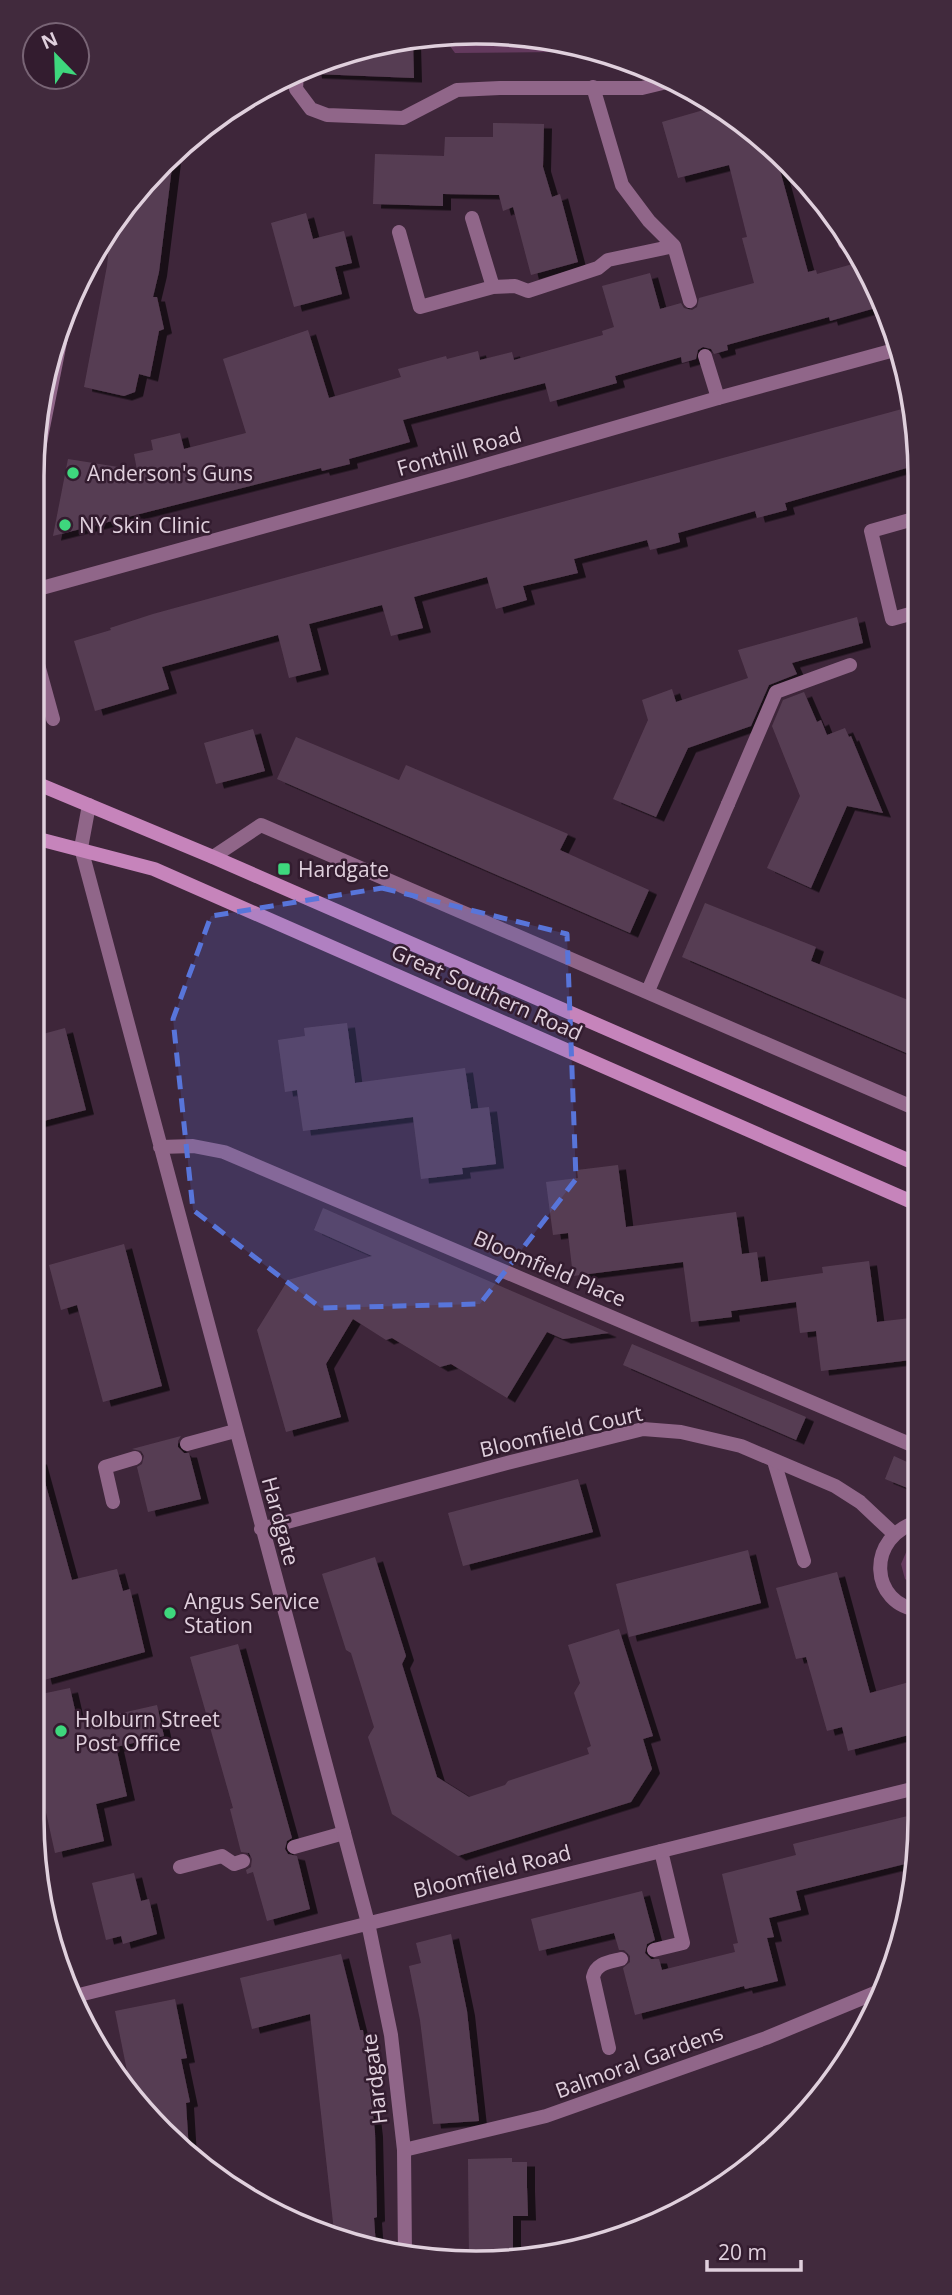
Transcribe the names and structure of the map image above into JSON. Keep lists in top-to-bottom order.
{
  "streets": {
    "main road": ["Great Southern Road"],
    "street": [
      "Fonthill Road",
      "Bloomfield Place",
      "Bloomfield Court",
      "Hardgate",
      "Bloomfield Road",
      "Balmoral Gardens"
    ]
  },
  "crossings": [
    ["Great Southern Road", "Hardgate"],
    ["Bloomfield Place", "Hardgate"],
    ["Bloomfield Court", "Hardgate"],
    ["Hardgate", "Bloomfield Road"],
    ["Hardgate", "Balmoral Gardens"]
  ],
  "places": {
    "other": [
      "Anderson's Guns",
      "NY Skin Clinic",
      "Angus Service Station",
      "Holburn Street Post Office"
    ],
    "transit": ["Hardgate"]
  },
  "scale_bar": "20 m",
  "north": "top left"
}
